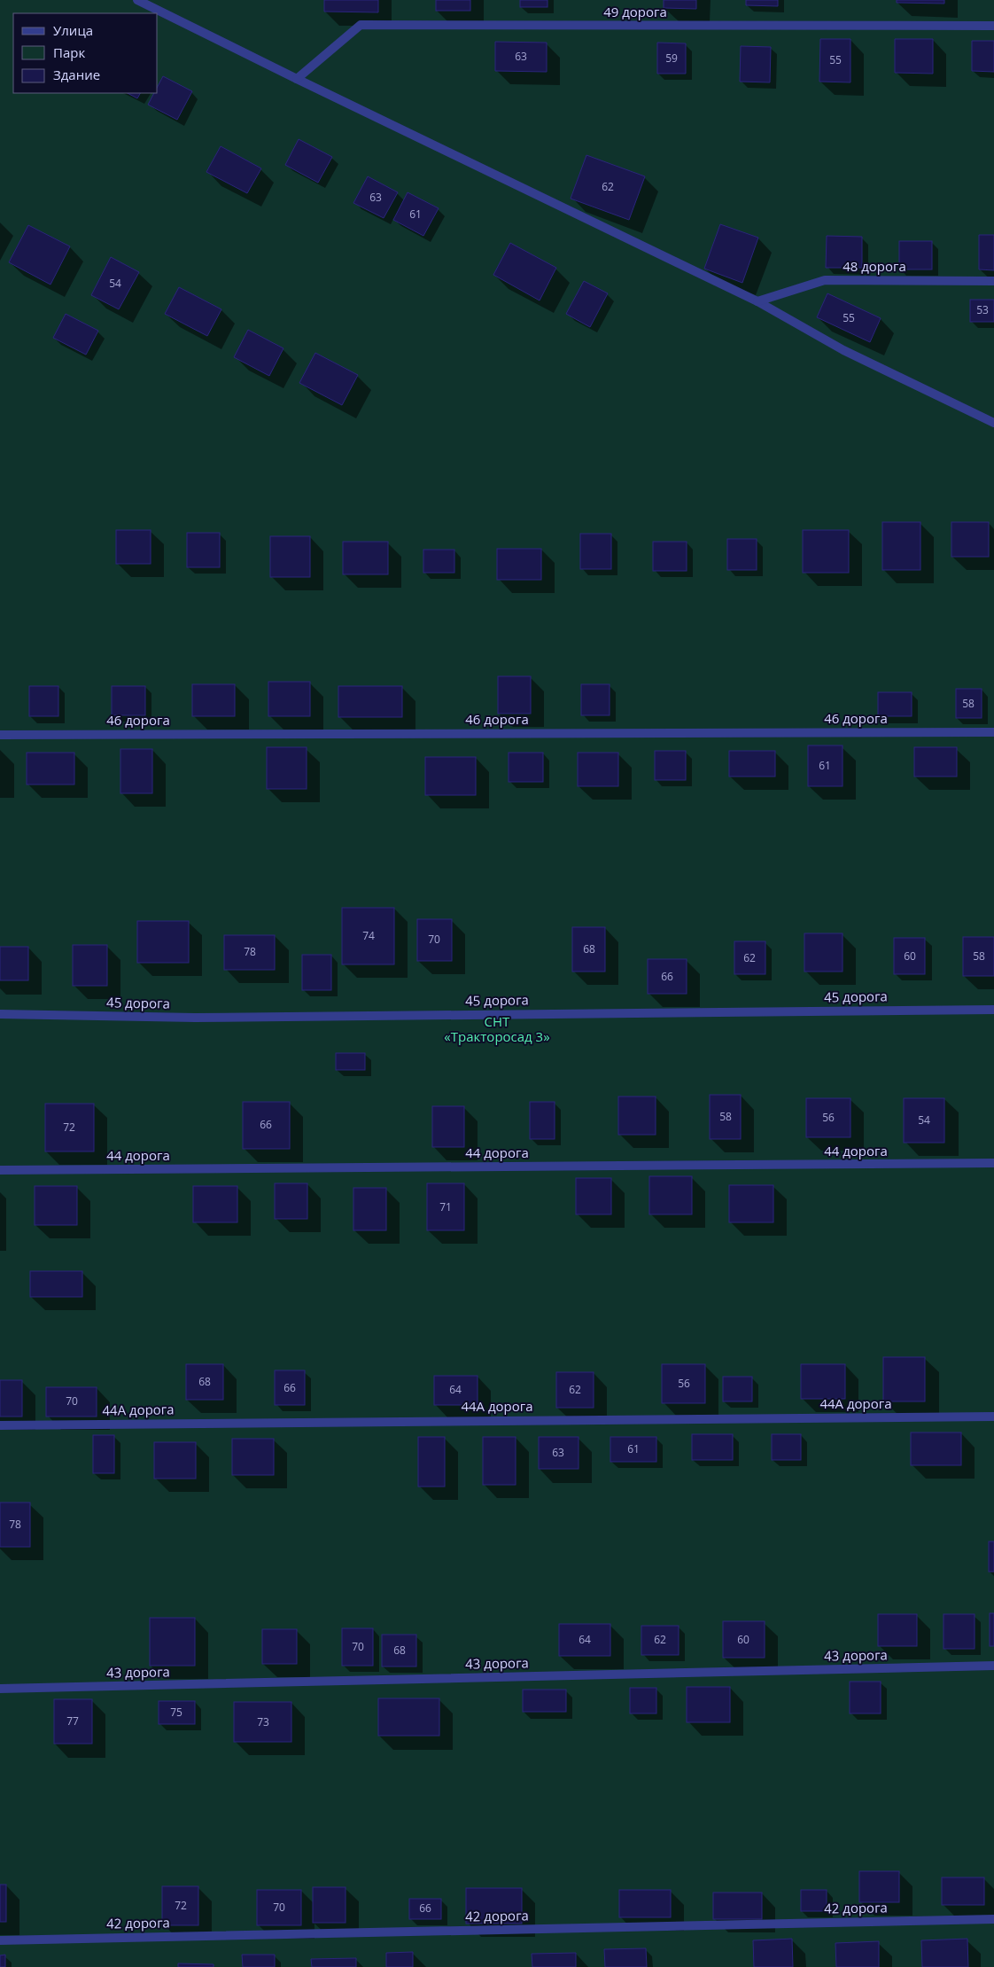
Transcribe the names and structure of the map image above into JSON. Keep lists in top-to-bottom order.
{
  "streets": {
    "street": [
      "49 дорога",
      "48 дорога",
      "46 дорога",
      "45 дорога",
      "44 дорога",
      "44А дорога",
      "43 дорога",
      "42 дорога"
    ]
  },
  "parks": ["СНТ «Тракторосад 3»"],
  "house_numbers": [
    "63",
    "59",
    "55",
    "62",
    "63",
    "61",
    "54",
    "53",
    "55",
    "58",
    "61",
    "74",
    "70",
    "68",
    "78",
    "60",
    "58",
    "62",
    "66",
    "58",
    "56",
    "54",
    "66",
    "72",
    "71",
    "68",
    "56",
    "66",
    "64",
    "62",
    "70",
    "61",
    "63",
    "78",
    "64",
    "62",
    "60",
    "70",
    "68",
    "75",
    "77",
    "73",
    "72",
    "70",
    "66"
  ],
  "legend": ["Улица", "Парк", "Здание"]
}
